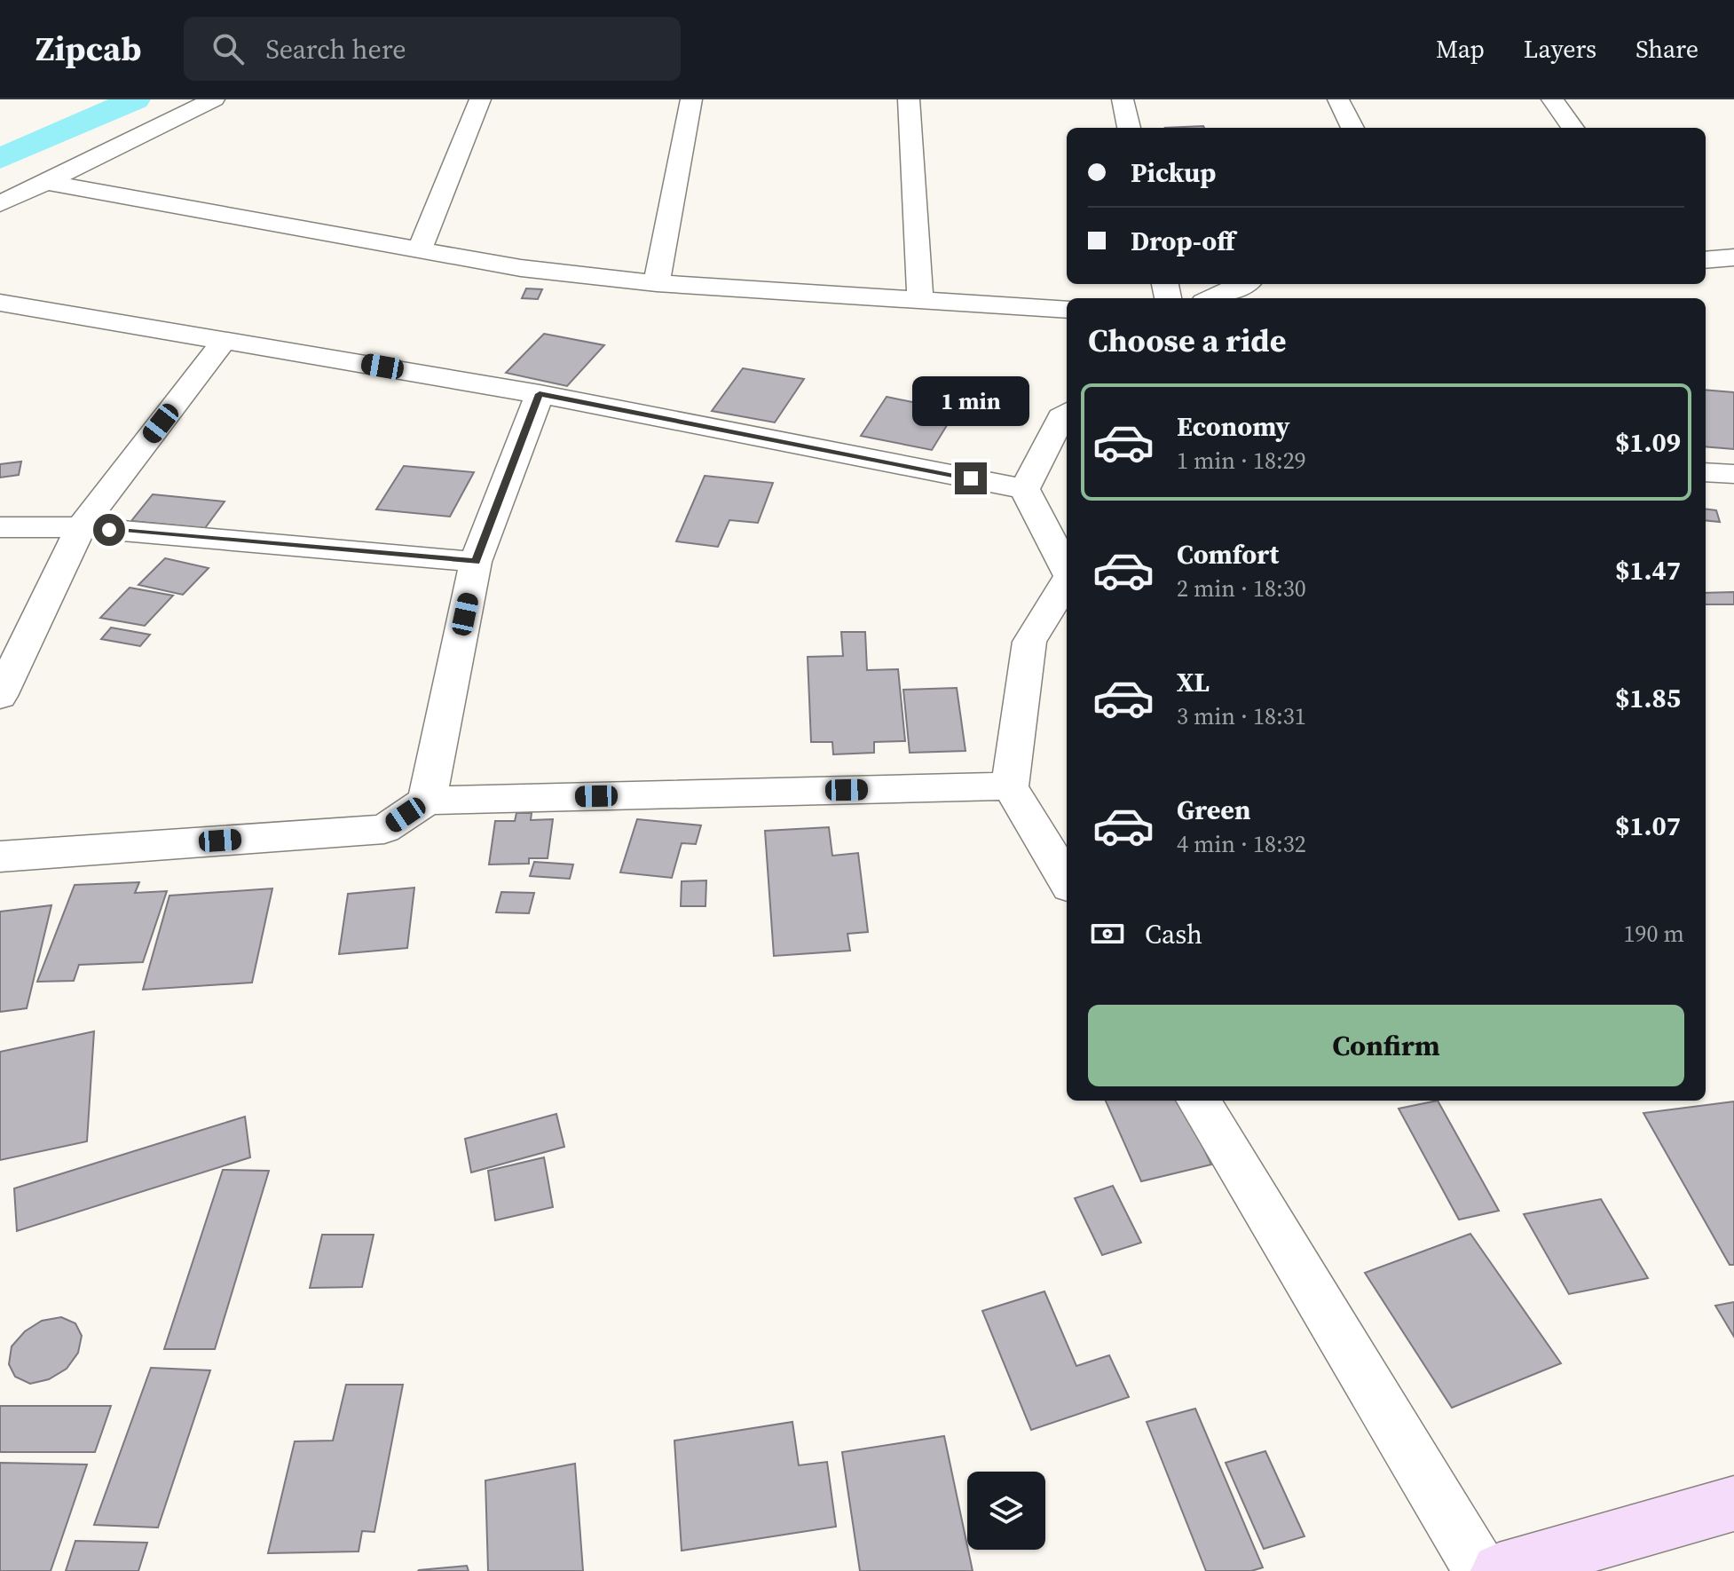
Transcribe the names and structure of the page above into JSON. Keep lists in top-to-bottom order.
{
  "page": {
    "header": "Zipcab",
    "search": "Search here",
    "nav": ["Map", "Layers", "Share"],
    "banner": ["Pickup", "Drop-off"],
    "heading": "Choose a ride",
    "bubble": "1 min",
    "list": [
      {
        "name": "Economy",
        "note": "1 min · 18:29",
        "value": "$1.09"
      },
      {
        "name": "Comfort",
        "note": "2 min · 18:30",
        "value": "$1.47"
      },
      {
        "name": "XL",
        "note": "3 min · 18:31",
        "value": "$1.85"
      },
      {
        "name": "Green",
        "note": "4 min · 18:32",
        "value": "$1.07"
      }
    ],
    "pay": ["Cash", "190 m"],
    "buttons": "Confirm"
  }
}
